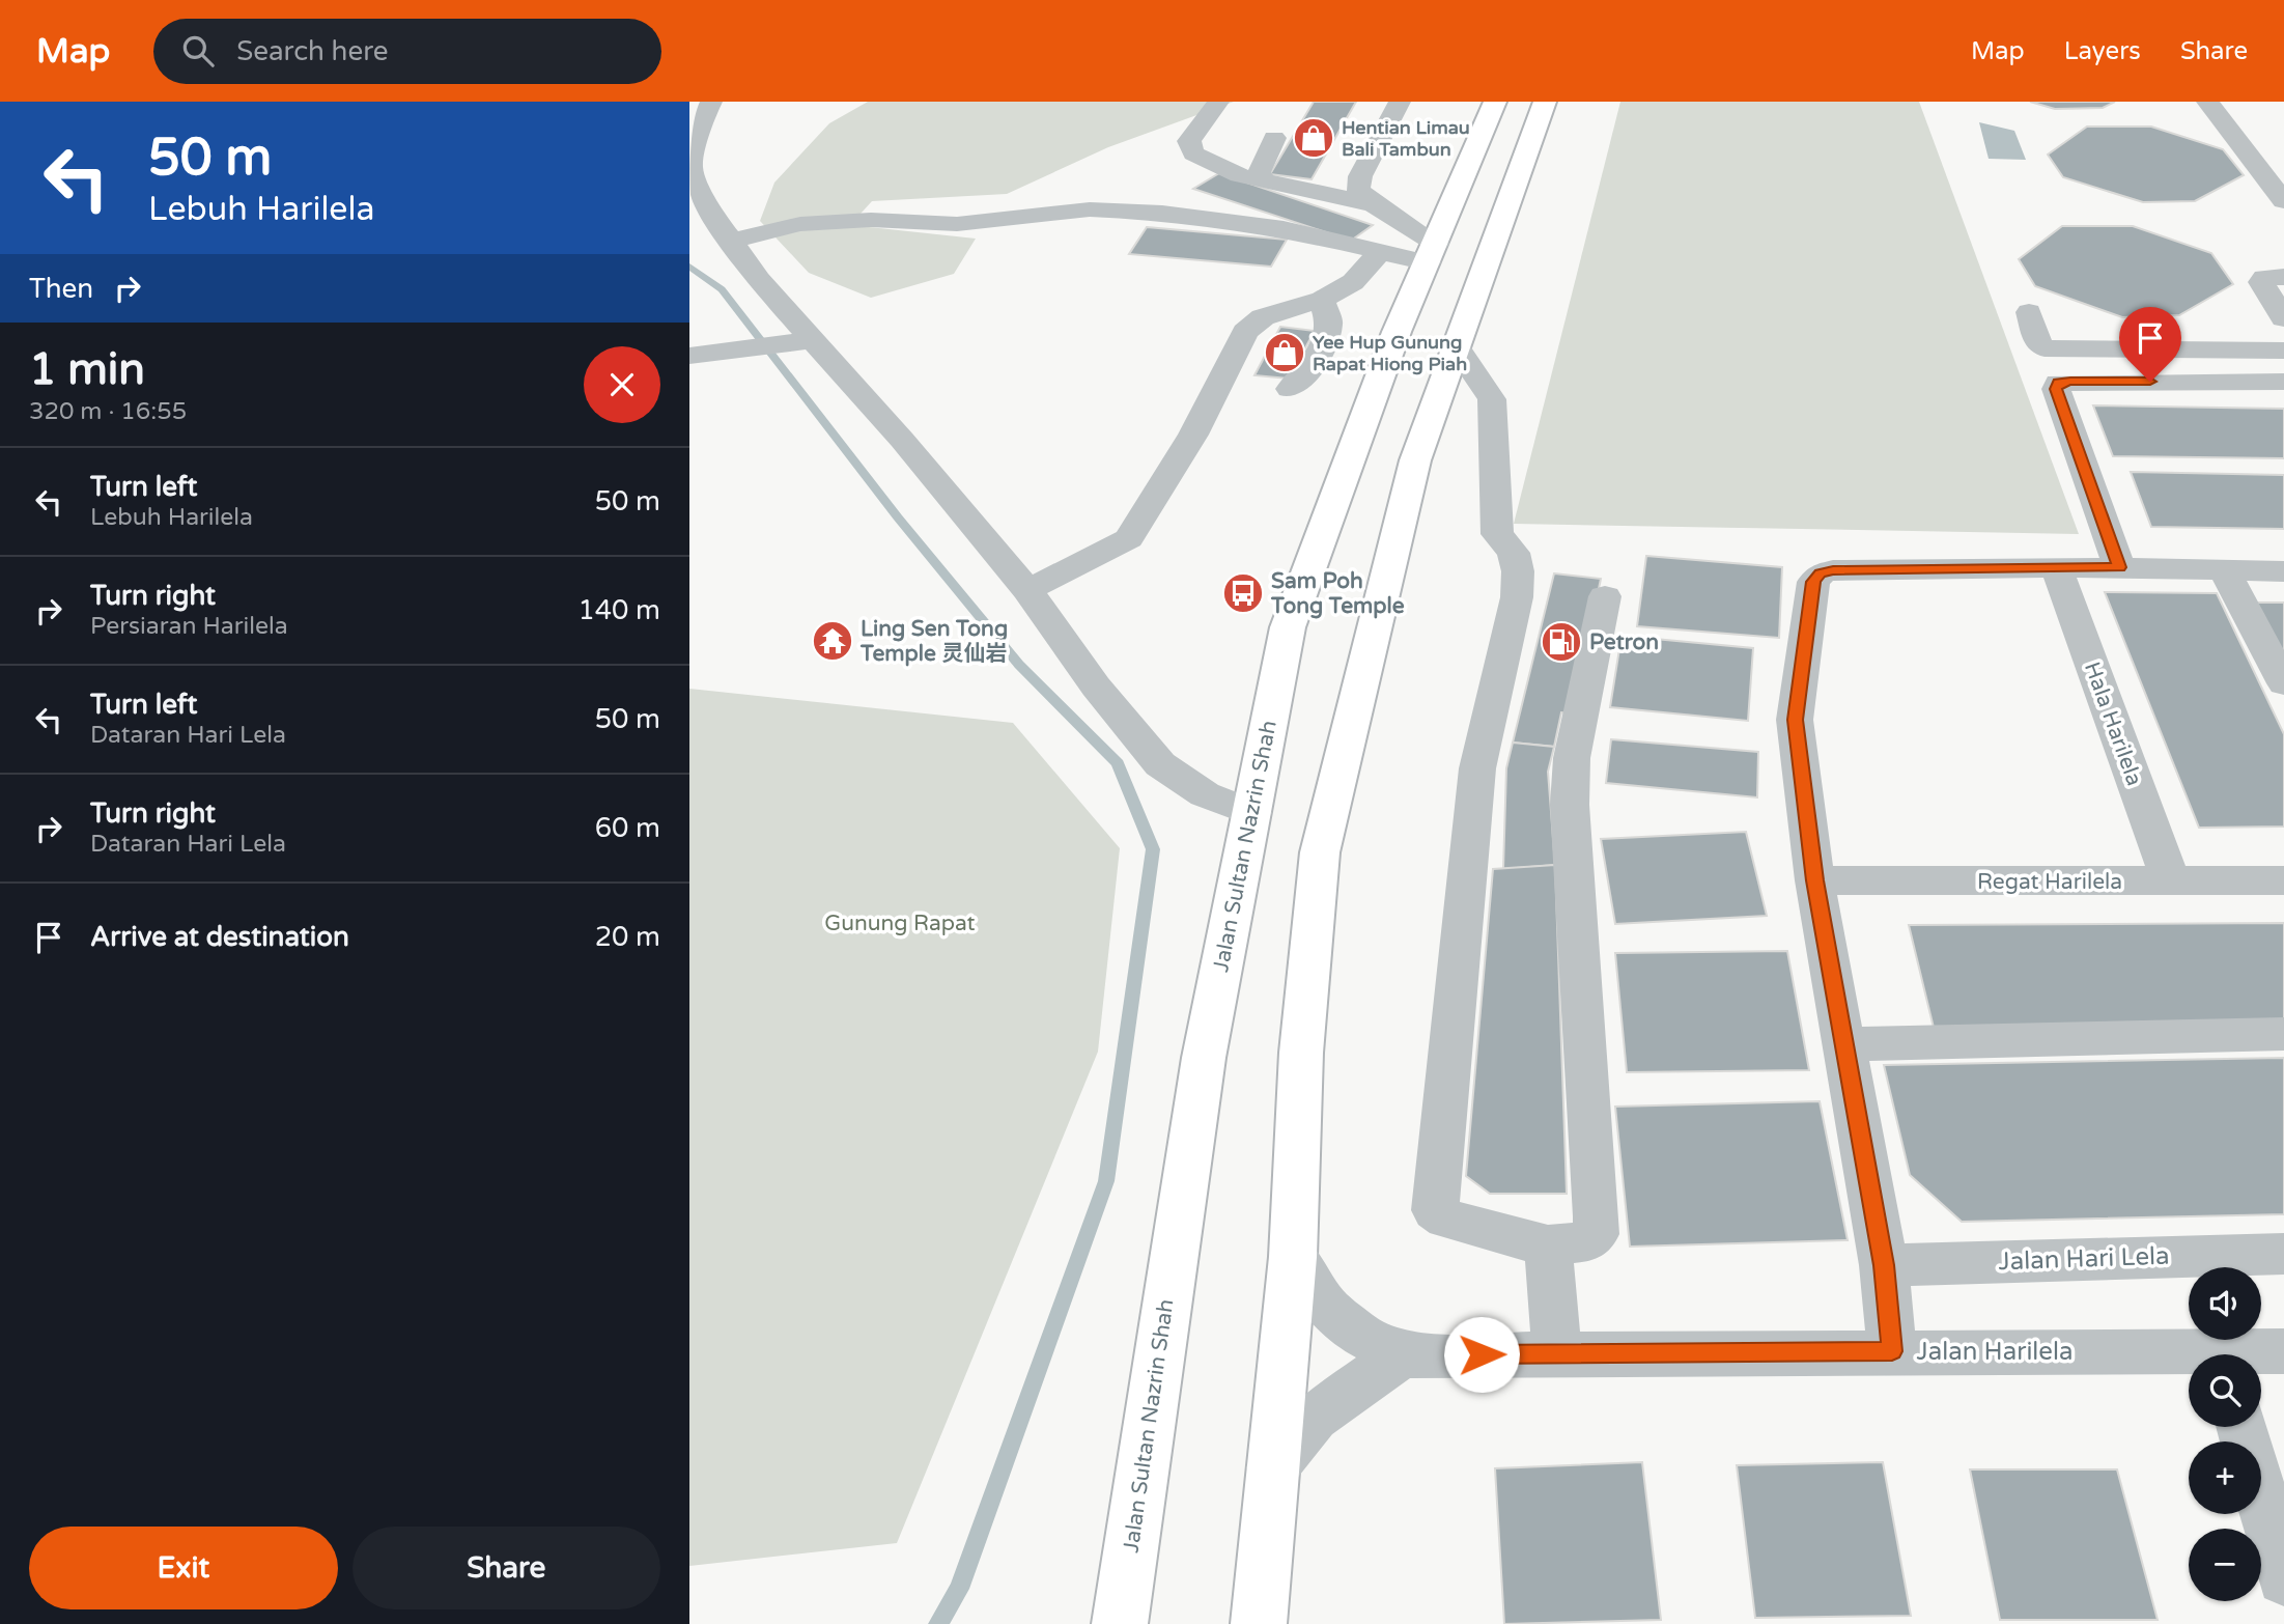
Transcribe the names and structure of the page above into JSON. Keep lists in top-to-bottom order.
{
  "streets": {
    "highway": ["Jalan Sultan Nazrin Shah"],
    "street": [
      "Hala Harilela",
      "Regat Harilela",
      "Jalan Hari Lela",
      "Jalan Harilela"
    ]
  },
  "crossings": [
    ["Hala Harilela", "Regat Harilela"]
  ],
  "parks": ["Gunung Rapat"],
  "places": {
    "shop": ["Hentian Limau Bali Tambun", "Yee Hup Gunung Rapat Hiong Piah"],
    "bus stop": ["Sam Poh Tong Temple"],
    "temple": ["Ling Sen Tong Temple 灵仙岩"],
    "fuel station": ["Petron"]
  },
  "page": {
    "header": "Map",
    "search": "Search here",
    "nav": ["Map", "Layers", "Share"],
    "turn": ["50 m", "Lebuh Harilela"],
    "then": "Then",
    "heading": ["1 min", "320 m · 16:55"],
    "list": [
      {
        "name": "Turn left",
        "note": "Lebuh Harilela",
        "value": "50 m"
      },
      {
        "name": "Turn right",
        "note": "Persiaran Harilela",
        "value": "140 m"
      },
      {
        "name": "Turn left",
        "note": "Dataran Hari Lela",
        "value": "50 m"
      },
      {
        "name": "Turn right",
        "note": "Dataran Hari Lela",
        "value": "60 m"
      },
      {
        "name": "Arrive at destination",
        "value": "20 m"
      }
    ],
    "map_buttons": ["+", "−"],
    "buttons": ["Exit", "Share"]
  }
}
